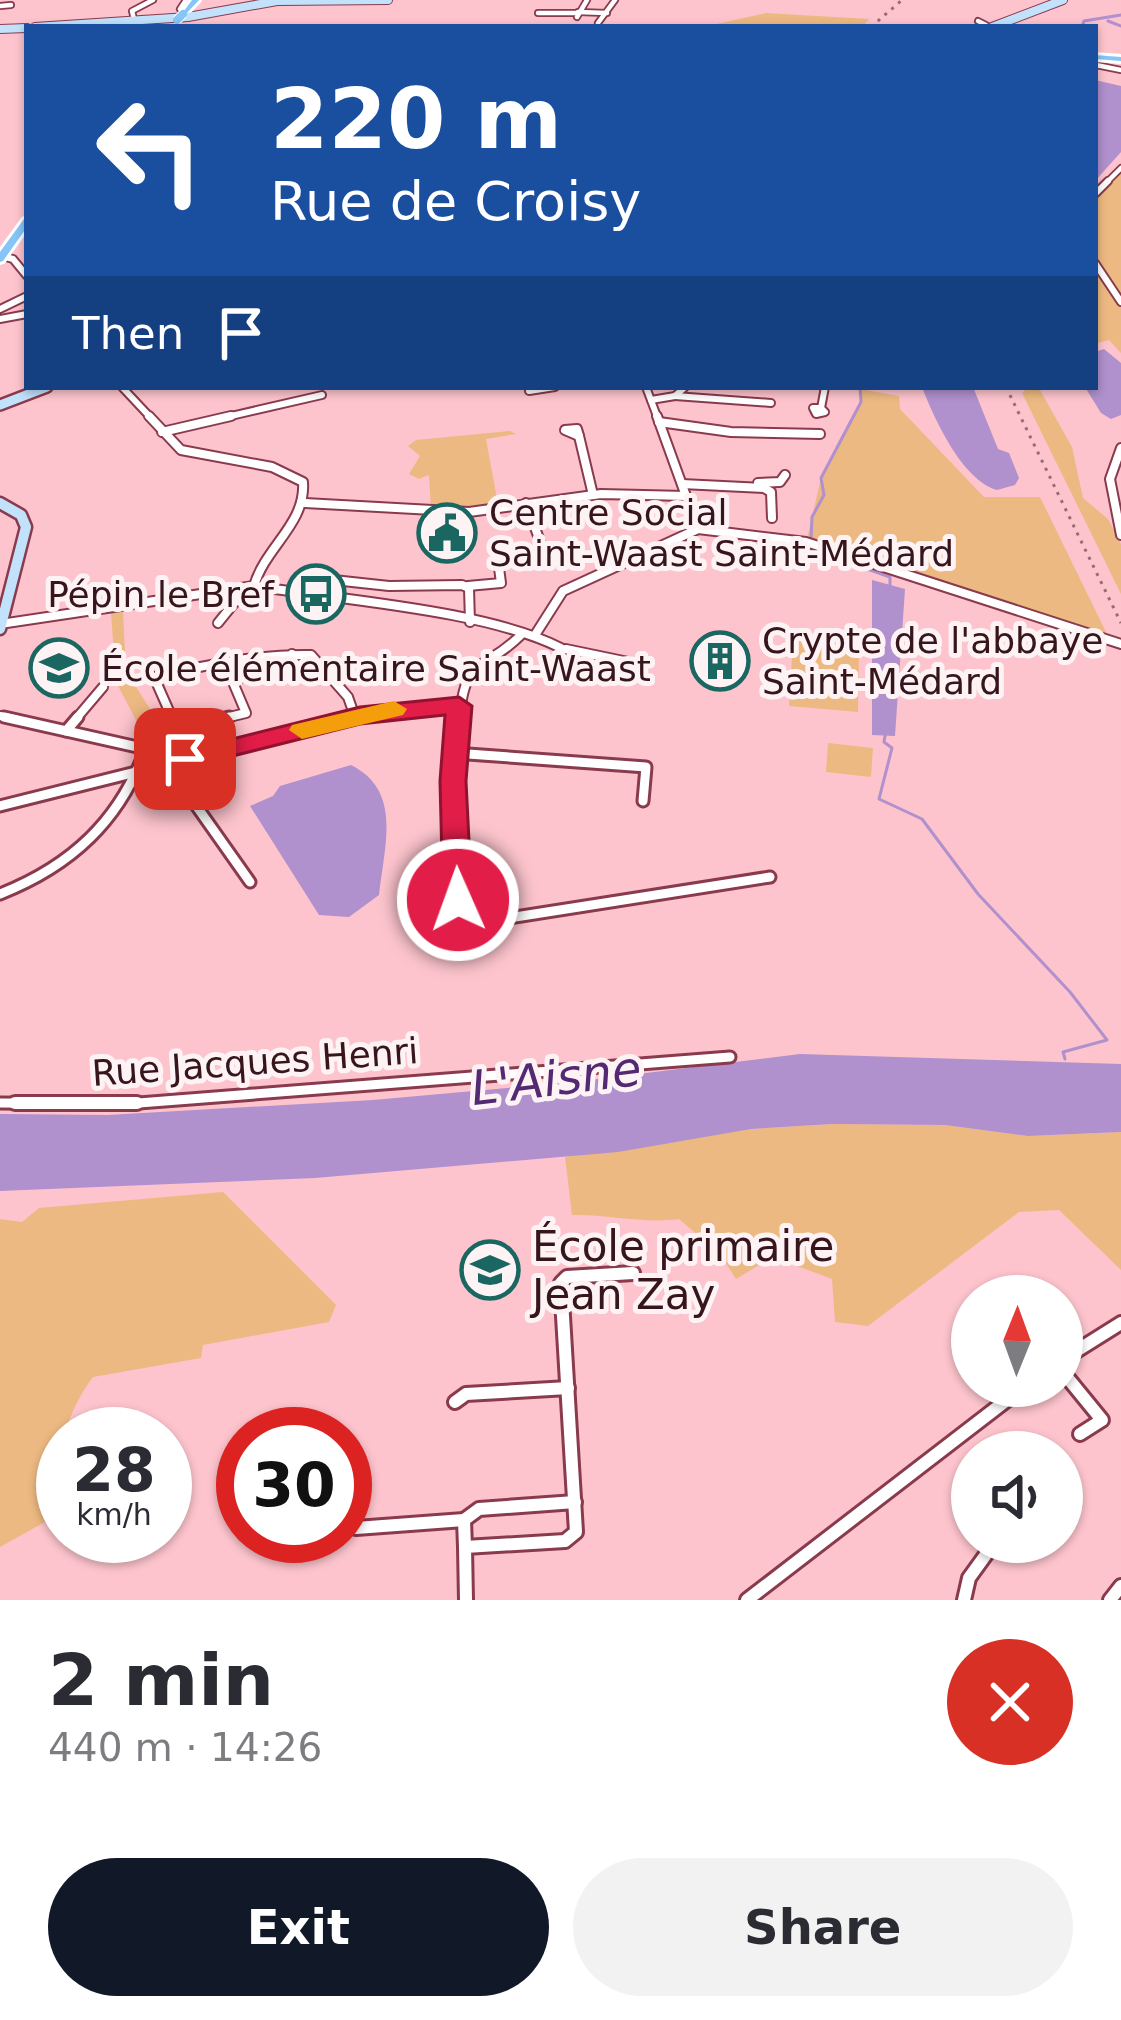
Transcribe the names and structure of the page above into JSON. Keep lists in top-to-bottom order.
{
  "streets": {
    "street": ["Rue Jacques Henri"]
  },
  "water": ["L'Aisne"],
  "places": {
    "public building": ["Centre Social Saint-Waast Saint-Médard"],
    "bus stop": ["Pépin le Bref"],
    "building": ["Crypte de l'abbaye Saint-Médard"],
    "school or university": ["École élémentaire Saint-Waast", "École primaire Jean Zay"]
  },
  "north": "top",
  "page": {
    "turn": ["220 m", "Rue de Croisy"],
    "then": "Then",
    "speed": "28 km/h",
    "limit": "30",
    "heading": ["2 min", "440 m · 14:26"],
    "buttons": ["Exit", "Share"]
  }
}
